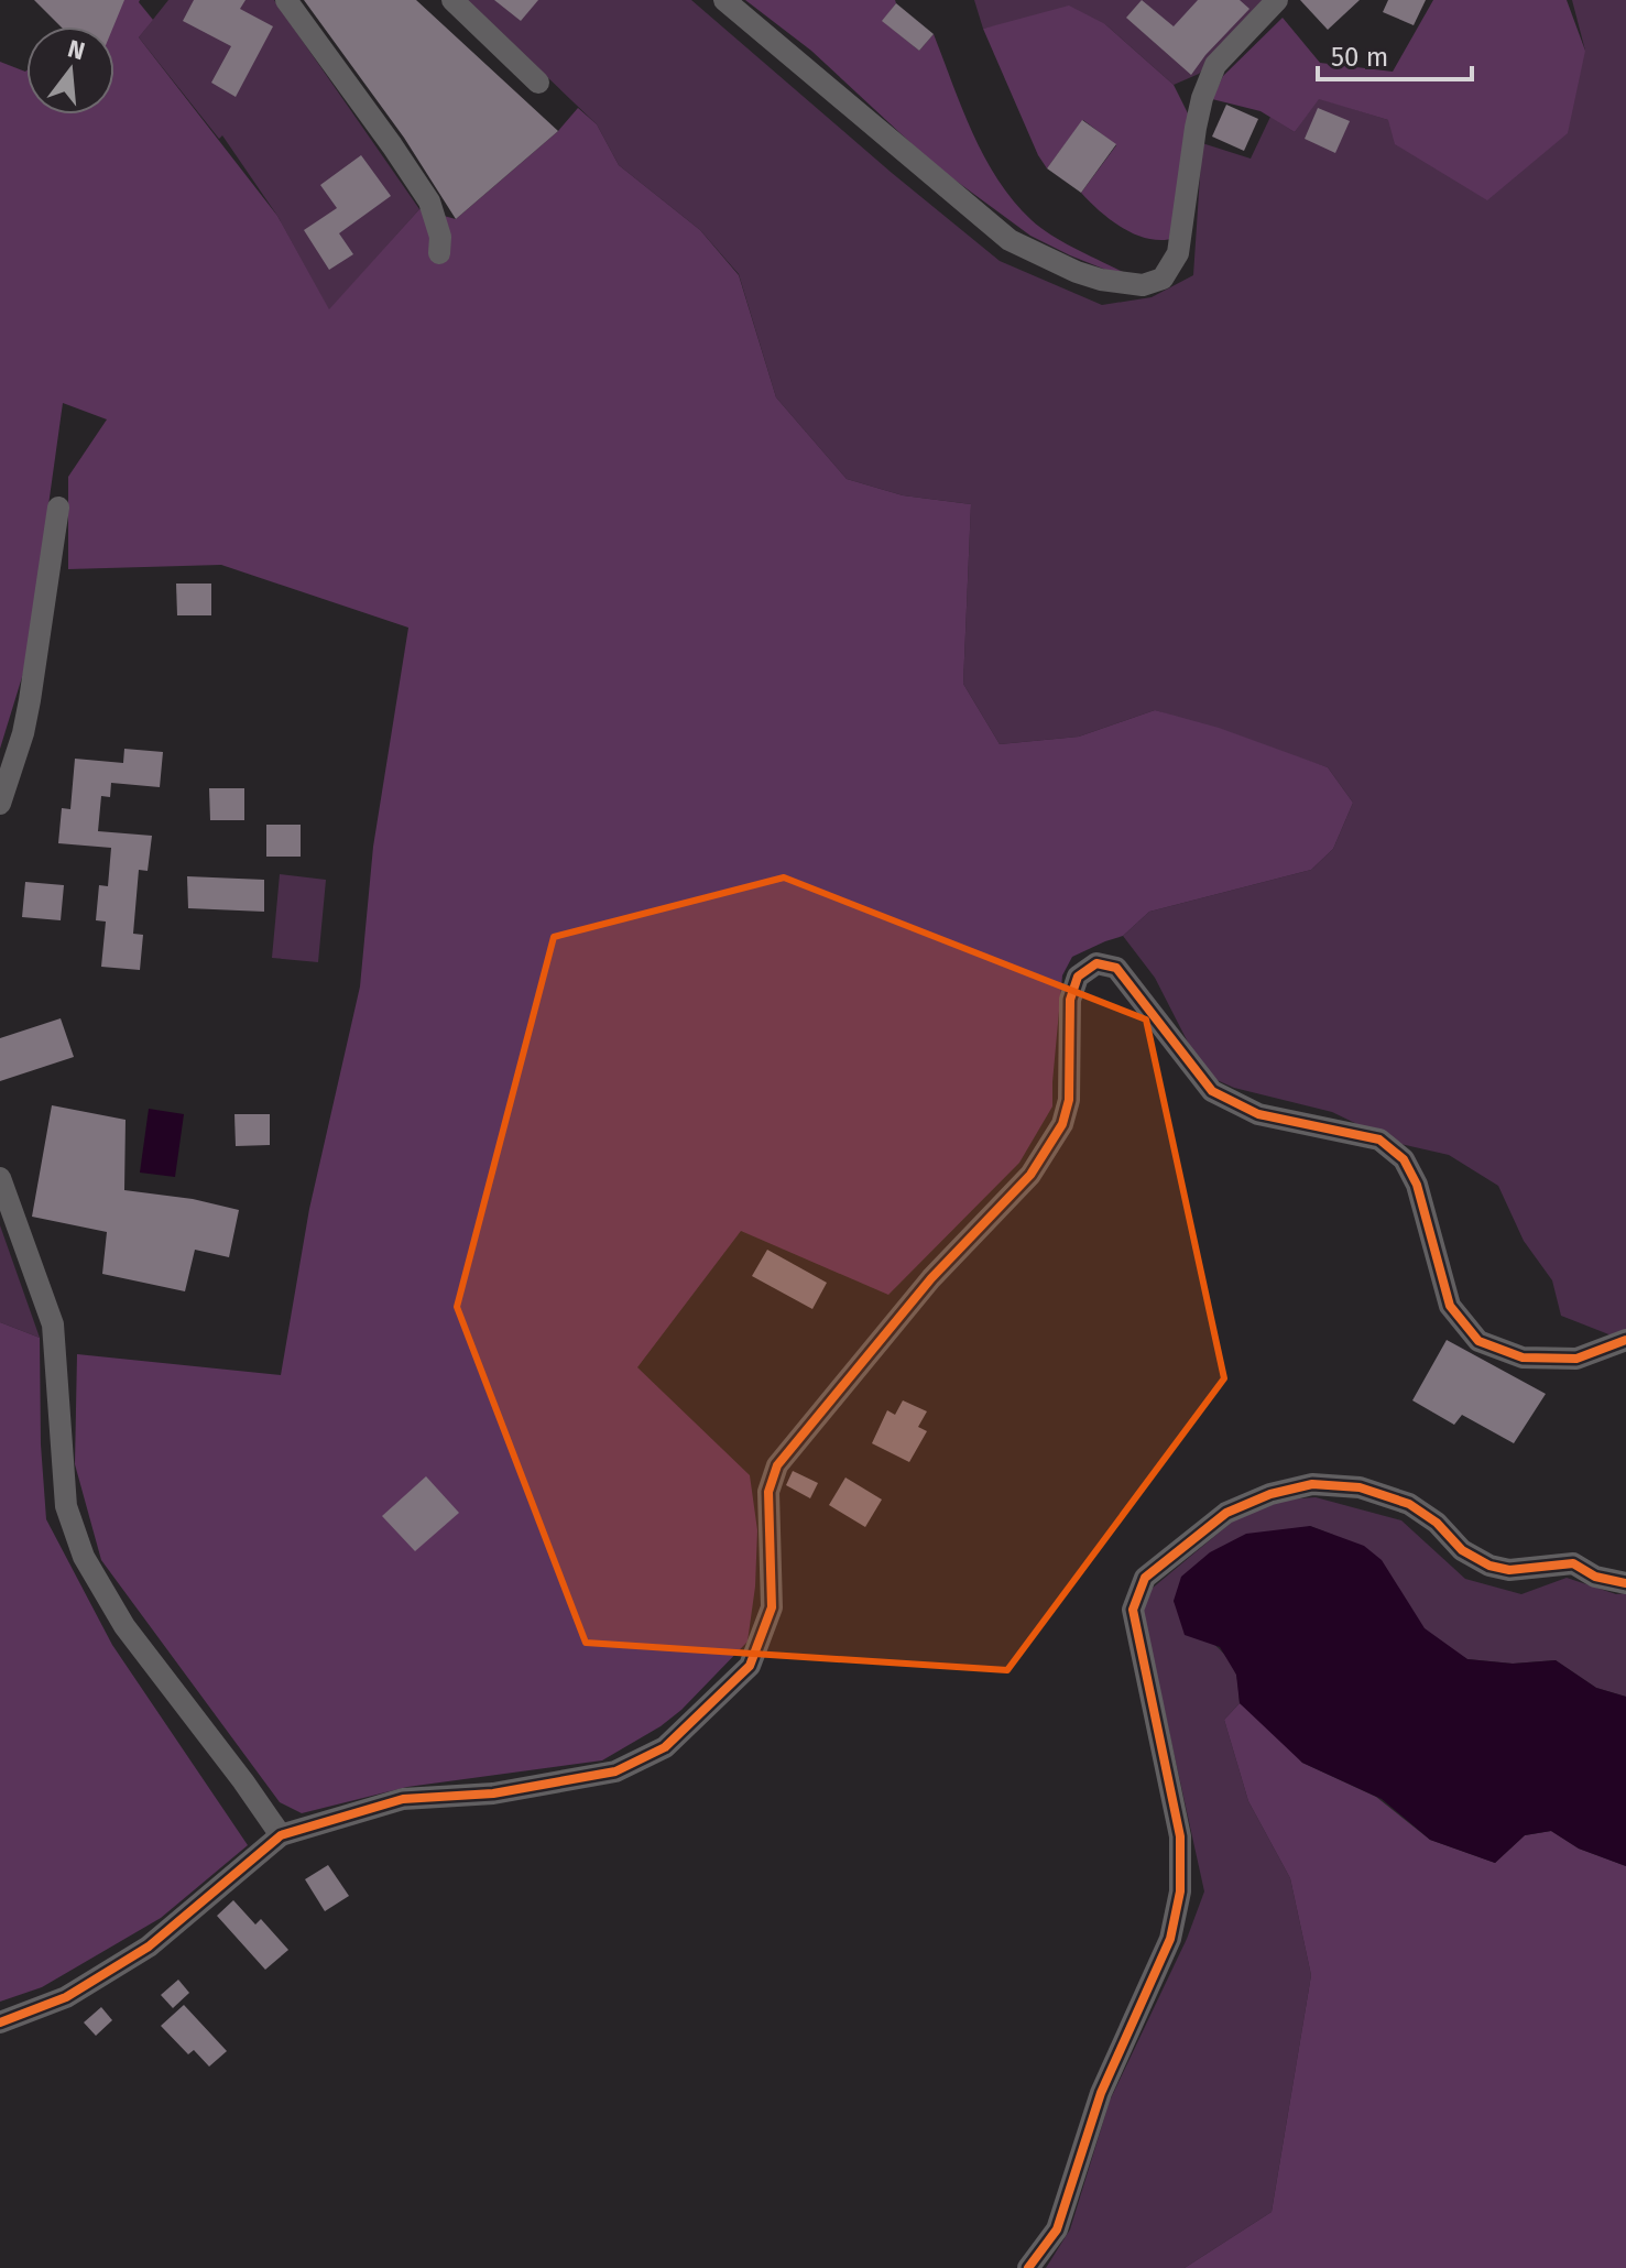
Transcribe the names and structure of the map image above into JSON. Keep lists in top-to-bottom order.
{
  "scale_bar": "50 m",
  "north": "top"
}
